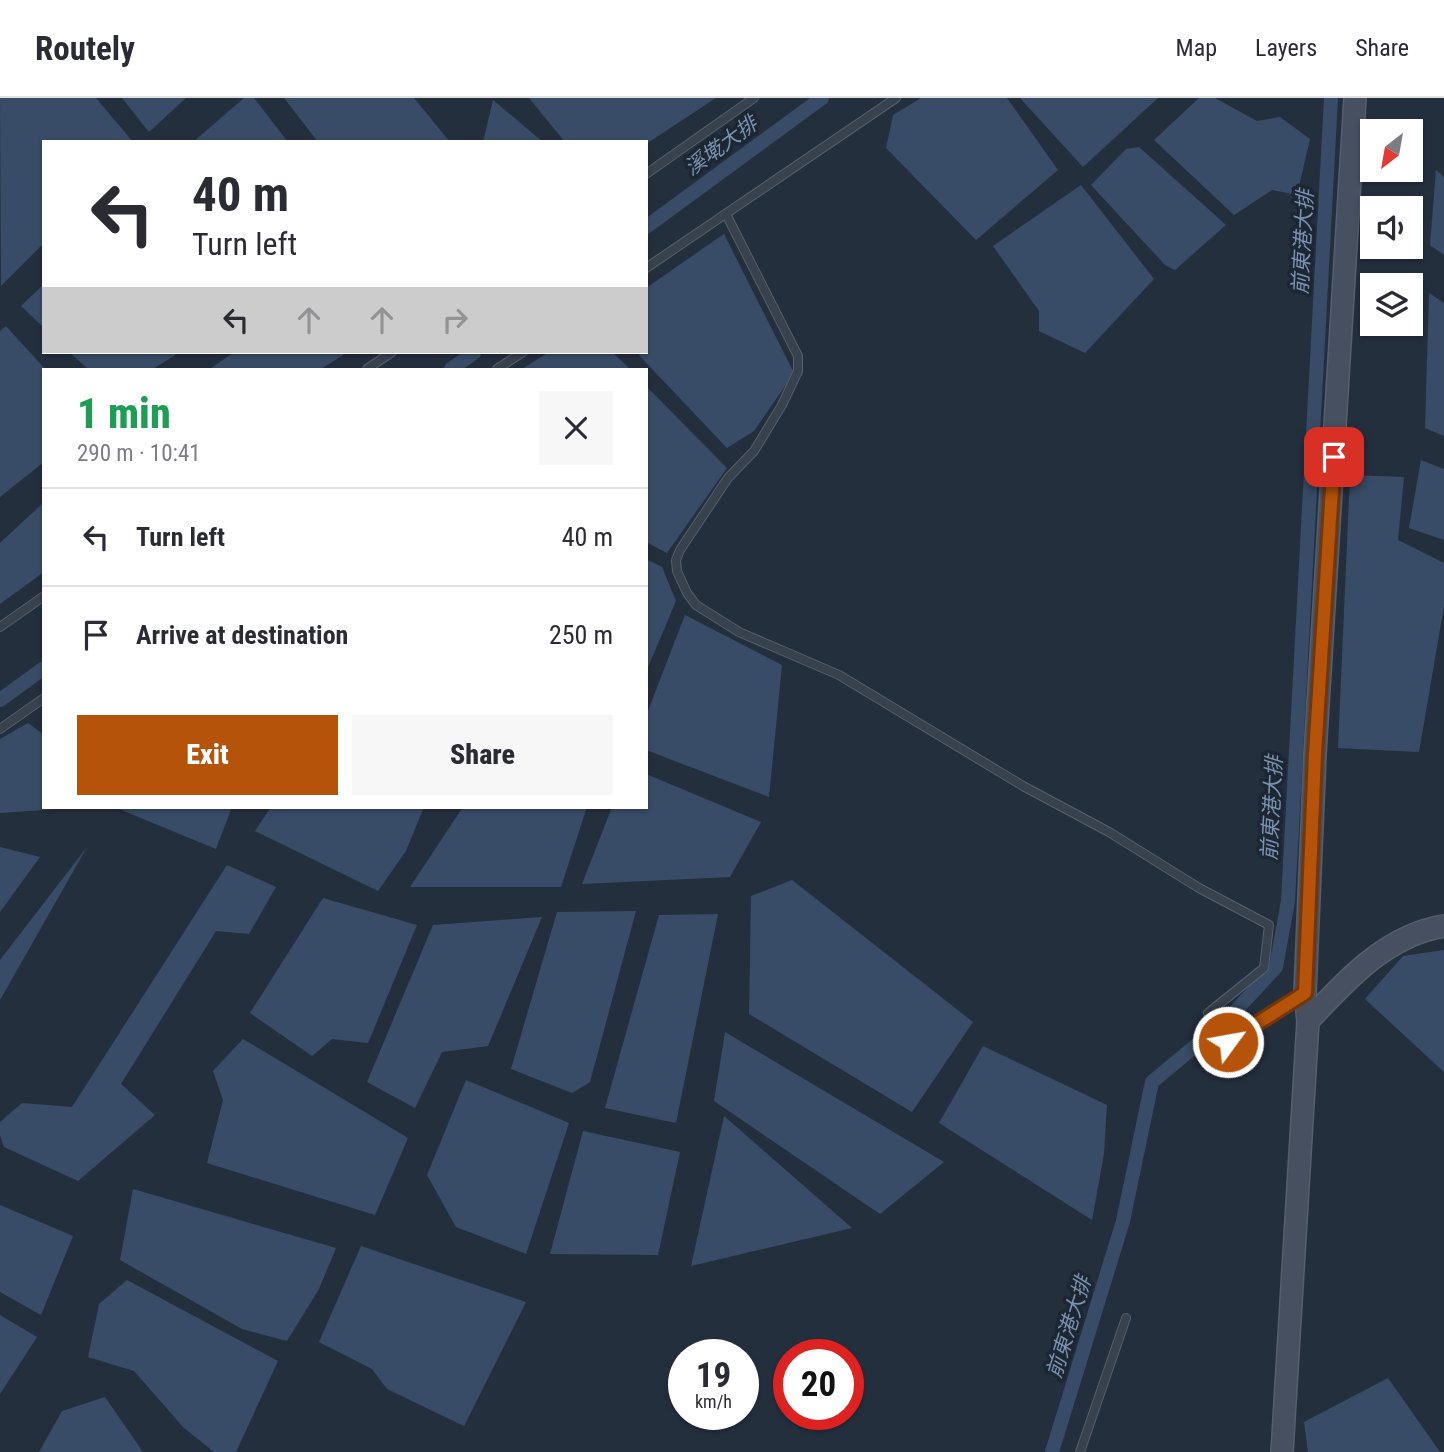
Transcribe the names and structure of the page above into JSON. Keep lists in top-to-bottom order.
{
  "water": ["溪墘大排", "前東港大排"],
  "north": "bottom left",
  "page": {
    "header": "Routely",
    "nav": ["Map", "Layers", "Share"],
    "turn": ["40 m", "Turn left"],
    "heading": ["1 min", "290 m · 10:41"],
    "list": [
      {
        "name": "Turn left",
        "value": "40 m"
      },
      {
        "name": "Arrive at destination",
        "value": "250 m"
      }
    ],
    "buttons": ["Exit", "Share"],
    "speed": "19 km/h",
    "limit": "20"
  }
}
